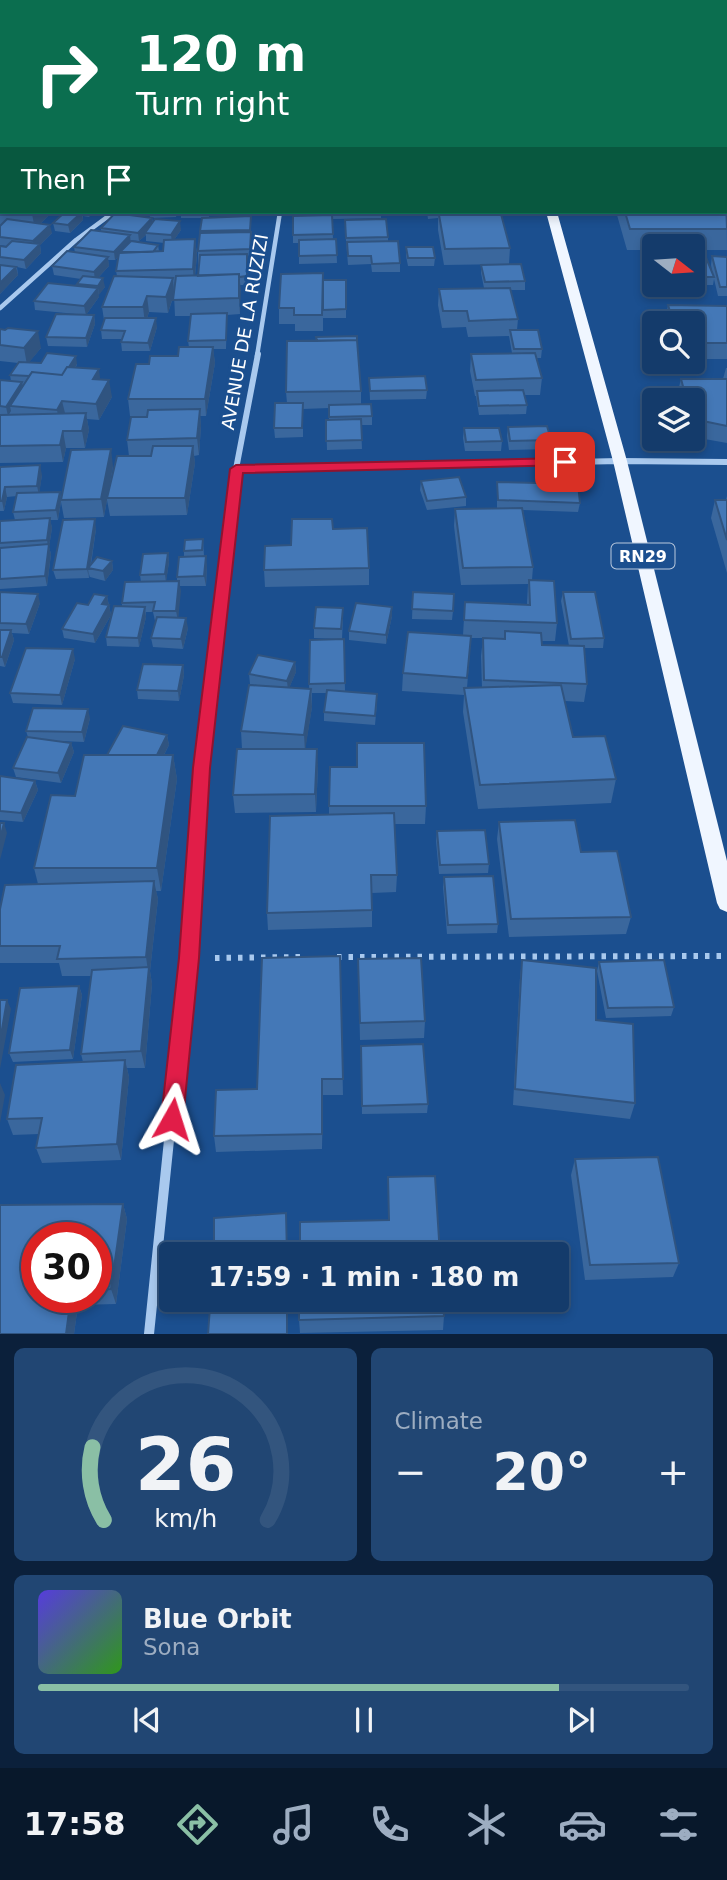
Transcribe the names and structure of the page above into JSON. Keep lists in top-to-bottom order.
{
  "streets": {
    "main road": ["RN29"],
    "street": ["AVENUE DE LA RUZIZI"]
  },
  "north": "right",
  "page": {
    "turn": ["120 m", "Turn right"],
    "then": "Then",
    "limit": "30",
    "trip": "17:59 · 1 min · 180 m",
    "tile": "Climate",
    "heat": ["−", "20°", "+"],
    "song": ["Blue Orbit", "Sona"],
    "tabs": "17:58",
    "gauge": ["26", "km/h"]
  }
}
